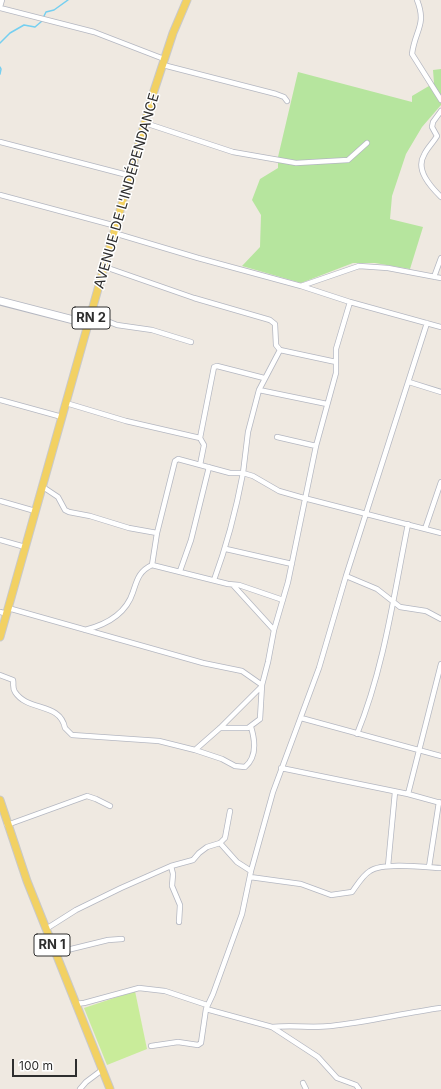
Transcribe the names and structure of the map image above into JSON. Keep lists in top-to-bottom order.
{
  "streets": {
    "main road": ["AVENUE DE L'INDÉPENDANCE", "RN 2", "RN 1"]
  },
  "scale_bar": "100 m"
}
